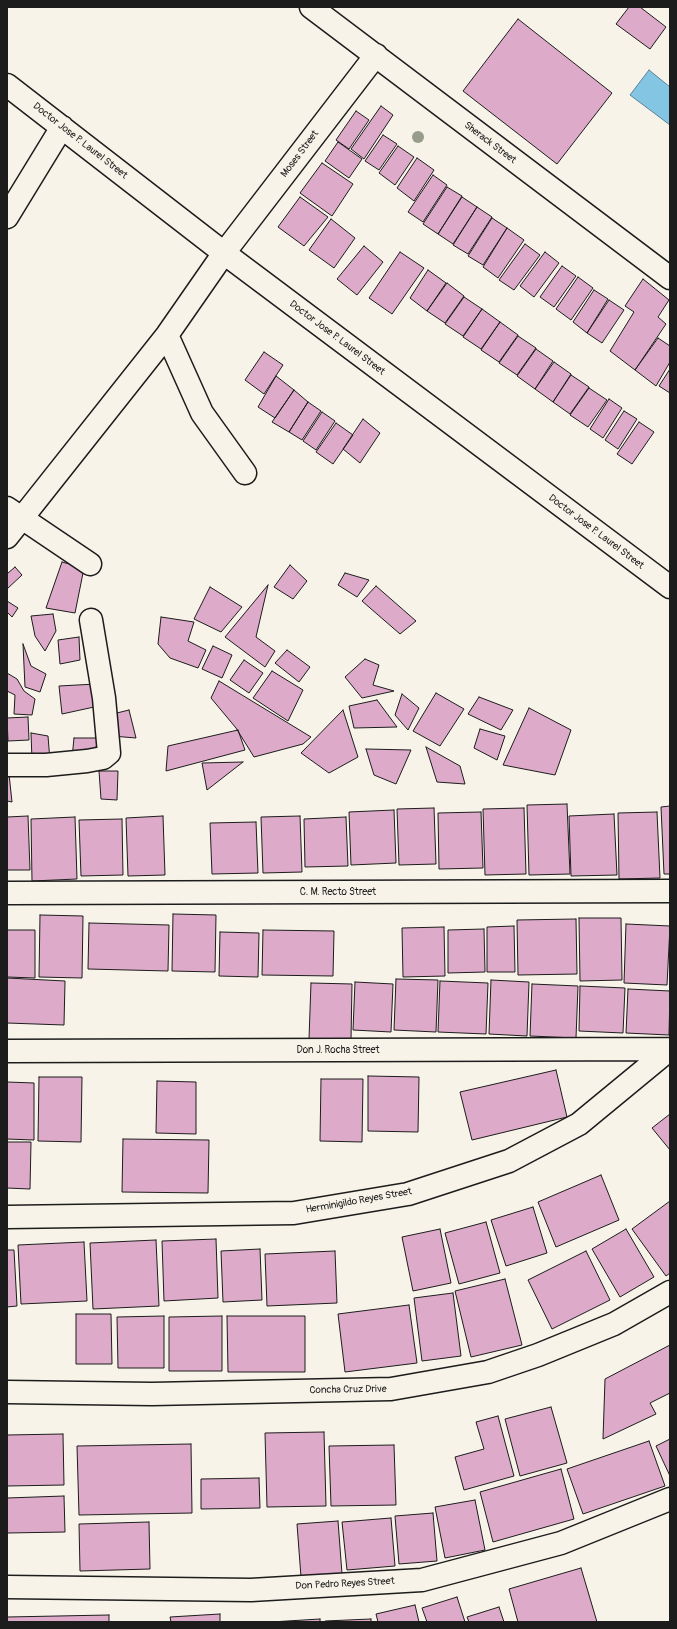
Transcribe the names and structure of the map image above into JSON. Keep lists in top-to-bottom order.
{
  "streets": {
    "street": [
      "Doctor Jose P. Laurel Street",
      "Sherack Street",
      "Moses Street",
      "C. M. Recto Street",
      "Don J. Rocha Street",
      "Herminigildo Reyes Street",
      "Concha Cruz Drive",
      "Don Pedro Reyes Street"
    ]
  },
  "crossings": [
    ["Doctor Jose P. Laurel Street", "Moses Street"],
    ["Sherack Street", "Moses Street"],
    ["Don J. Rocha Street", "Herminigildo Reyes Street"]
  ]
}
